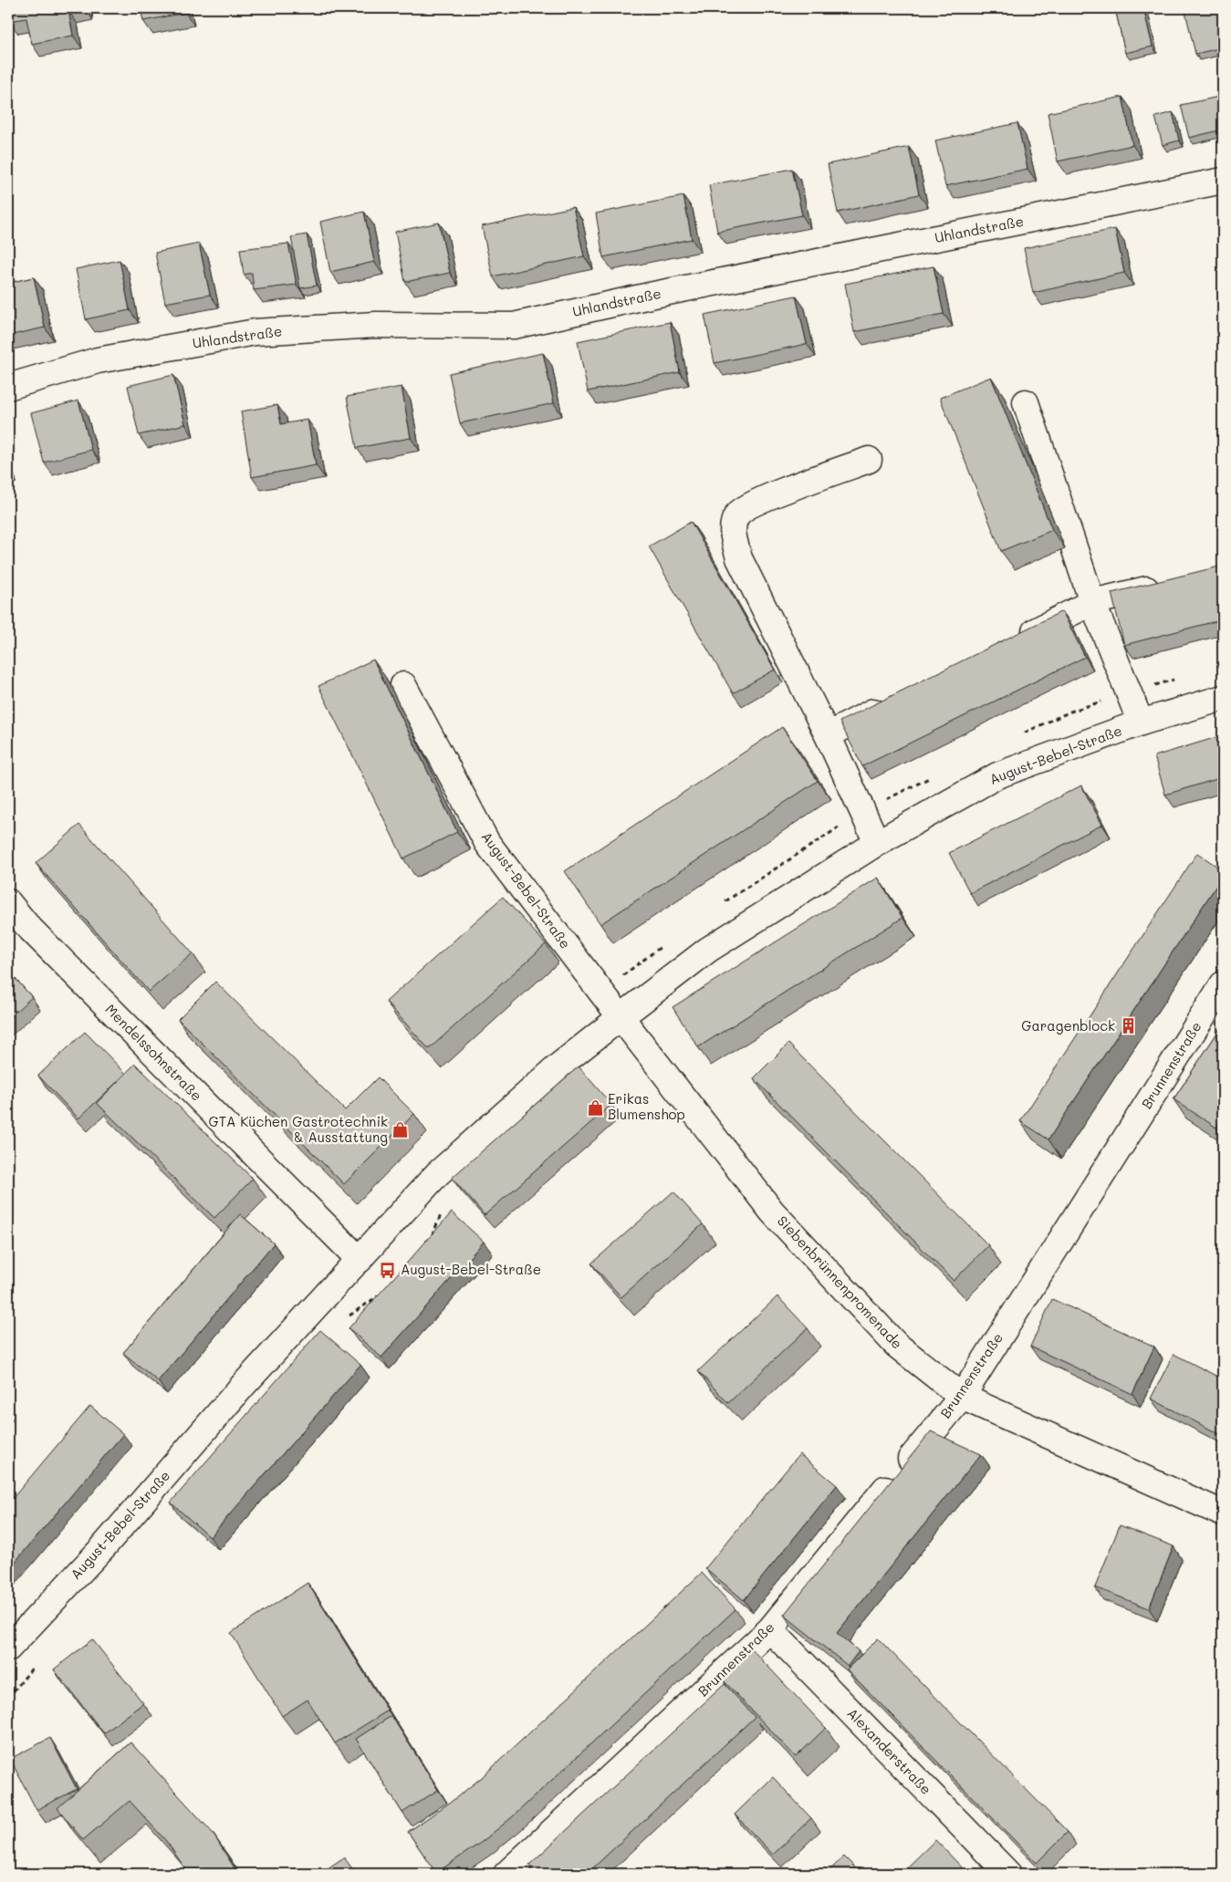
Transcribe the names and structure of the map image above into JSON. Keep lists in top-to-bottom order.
{
  "streets": {
    "street": [
      "Uhlandstraße",
      "August-Bebel-Straße",
      "Mendelssohnstraße",
      "Brunnenstraße",
      "Siebenbrünnenpromenade",
      "Alexanderstraße"
    ]
  },
  "crossings": [
    ["August-Bebel-Straße", "Mendelssohnstraße"],
    ["August-Bebel-Straße", "Siebenbrünnenpromenade"],
    ["Brunnenstraße", "Siebenbrünnenpromenade"],
    ["Brunnenstraße", "Alexanderstraße"]
  ],
  "places": {
    "building": ["Garagenblock"],
    "shop": ["Erikas Blumenshop", "GTA Küchen Gastrotechnik & Ausstattung"],
    "bus stop": ["August-Bebel-Straße"]
  }
}
